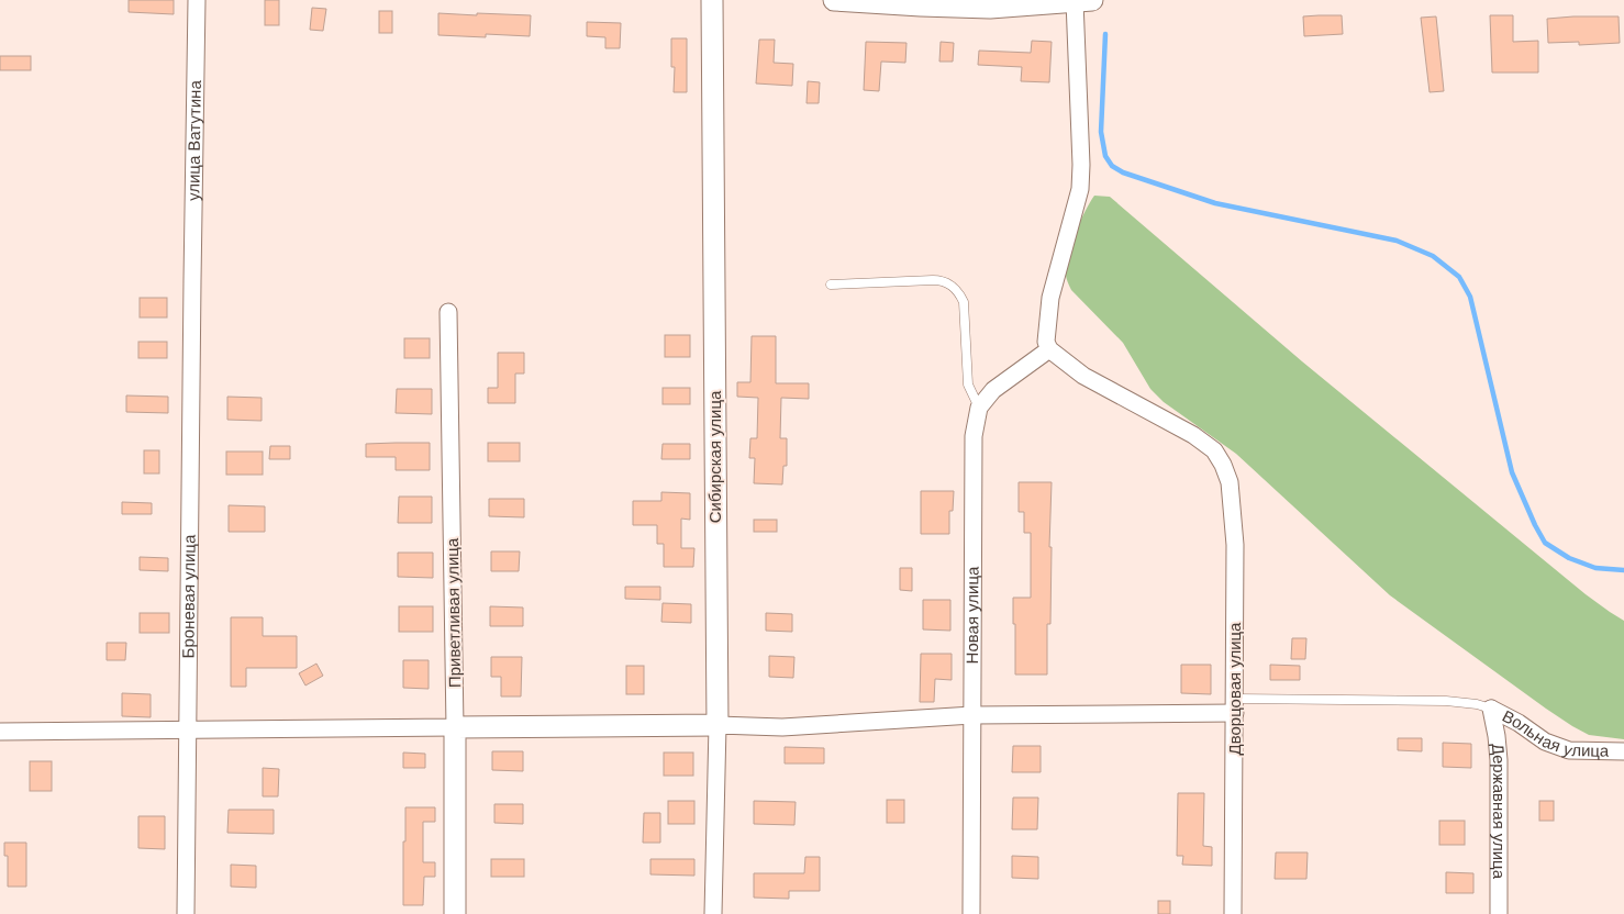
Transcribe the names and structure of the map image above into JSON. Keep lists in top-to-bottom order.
{
  "streets": {
    "street": [
      "улица Ватутина",
      "Сибирская улица",
      "Броневая улица",
      "Приветливая улица",
      "Новая улица",
      "Дворцовая улица",
      "Вольная улица",
      "Державная улица"
    ]
  },
  "crossings": [
    ["улица Ватутина", "Броневая улица"],
    ["Вольная улица", "Державная улица"]
  ]
}
